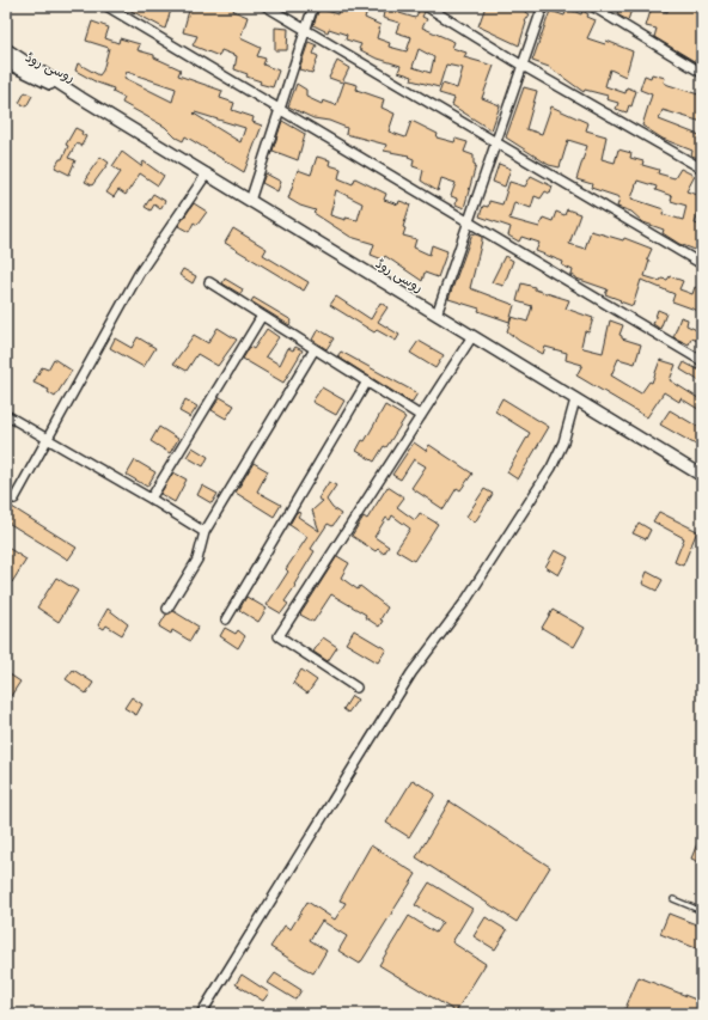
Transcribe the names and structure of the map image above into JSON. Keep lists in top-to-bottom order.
{
  "streets": {
    "main road": ["روسی روڈ"]
  }
}
